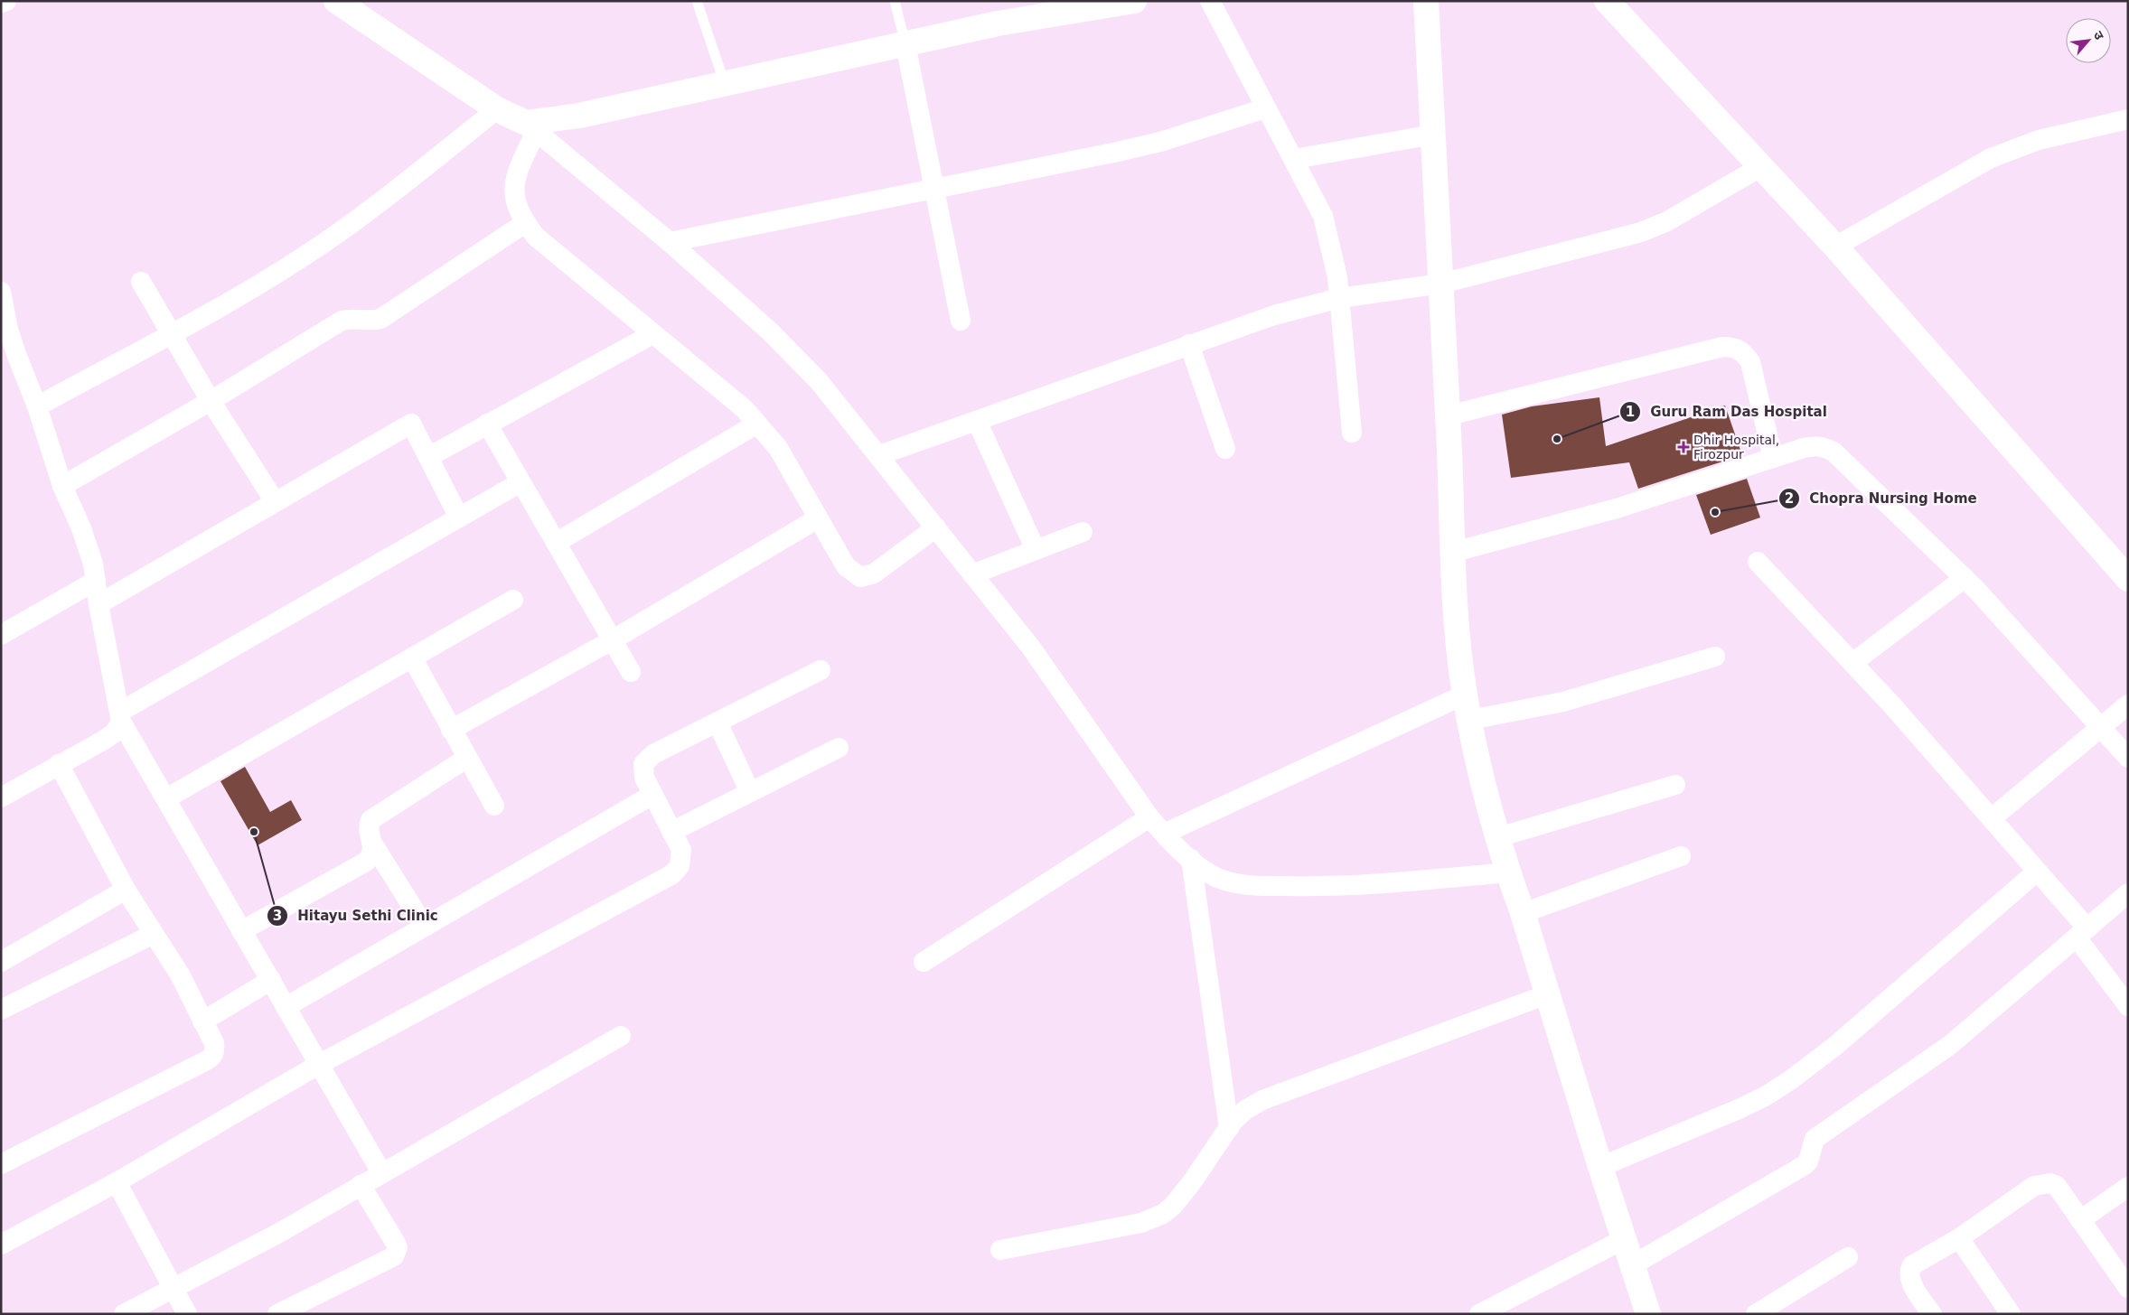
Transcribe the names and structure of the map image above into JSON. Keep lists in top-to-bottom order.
{
  "places": {
    "other": ["Guru Ram Das Hospital", "Chopra Nursing Home", "Hitayu Sethi Clinic"],
    "health": ["Dhir Hospital, Firozpur"]
  },
  "north": "top right"
}
